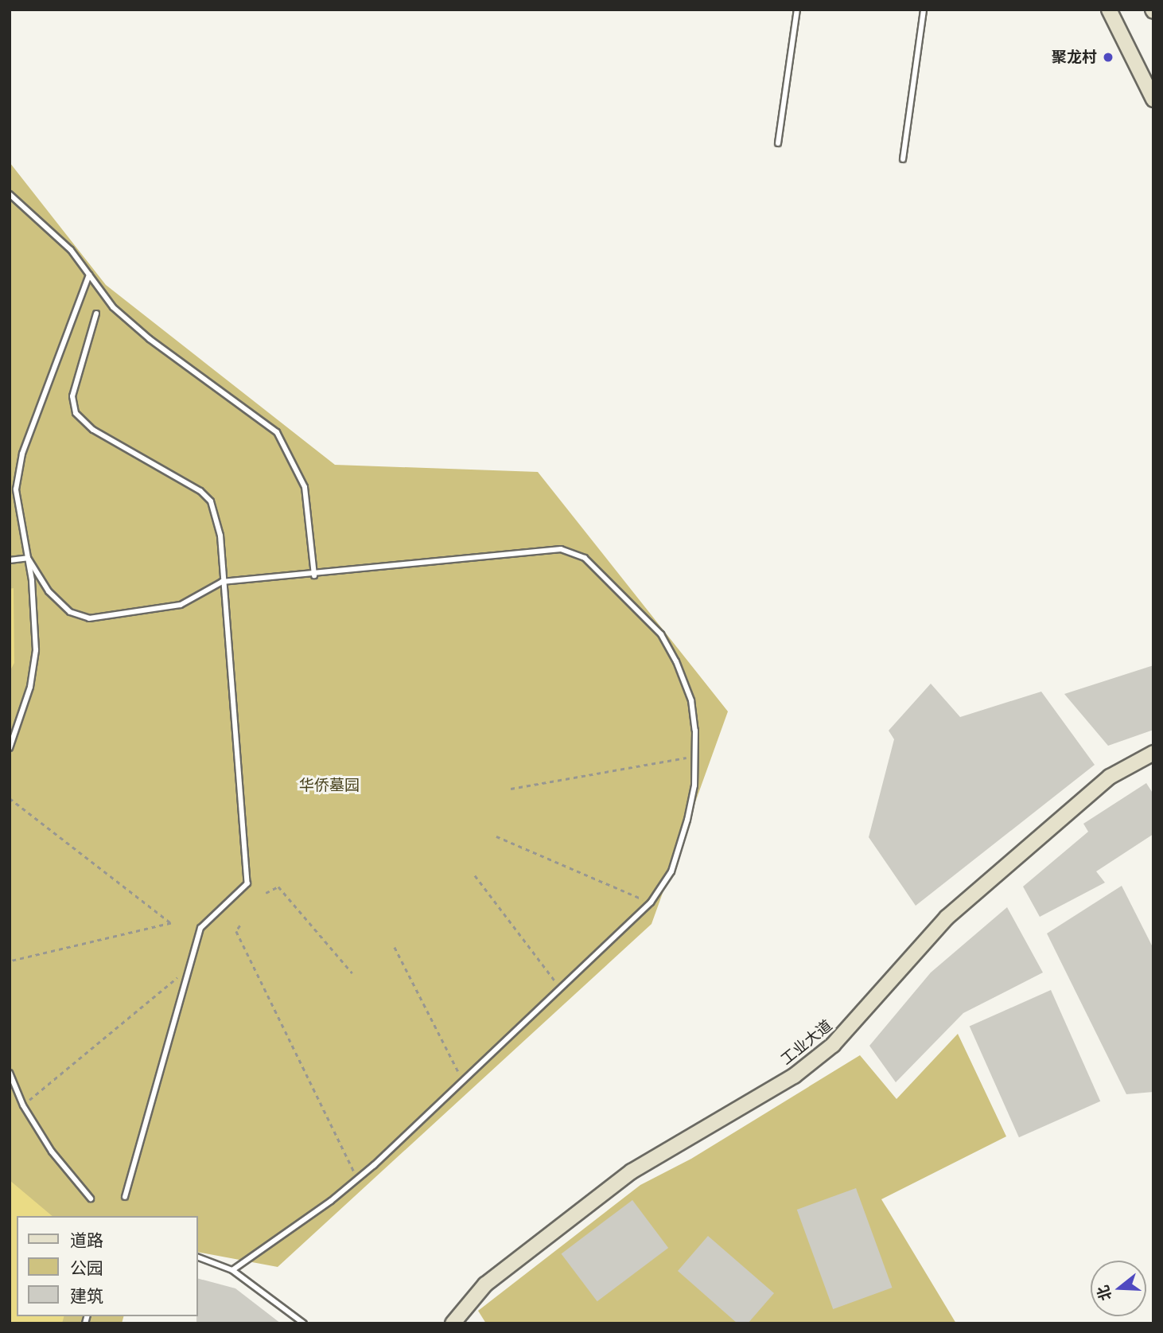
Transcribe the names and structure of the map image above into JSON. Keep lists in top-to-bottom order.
{
  "streets": {
    "street": ["工业大道"]
  },
  "parks": ["华侨墓园"],
  "places": ["聚龙村"],
  "legend": ["道路", "公园", "建筑"],
  "north": "left"
}
